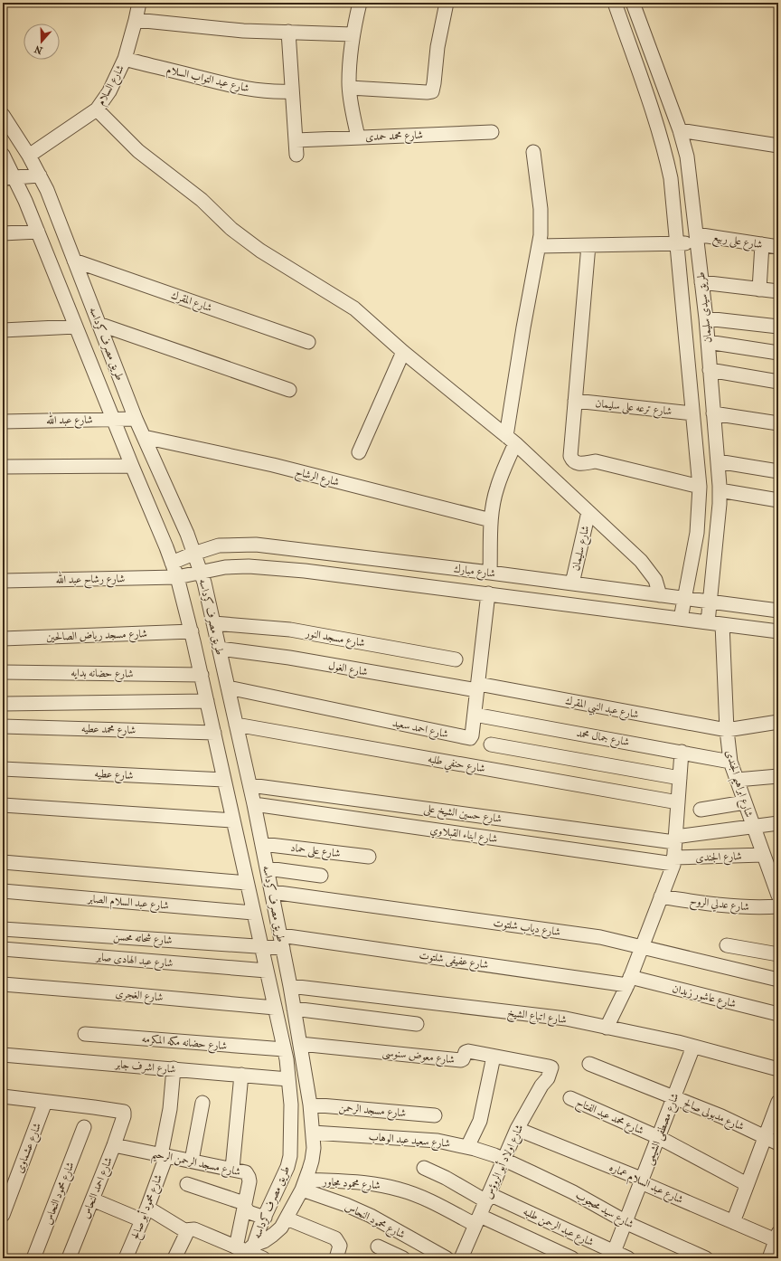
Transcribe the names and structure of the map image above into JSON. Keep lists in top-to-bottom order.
{
  "streets": {
    "street": [
      "شارع عبد التواب السلام",
      "شارع السلام",
      "شارع محمد حمدى",
      "شارع على ربيع",
      "شارع المقرك",
      "طريق سيدى سليمان",
      "طريق مصرف كرداسه",
      "شارع ترعه على سليمان",
      "شارع عبد الله",
      "شارع الرشاح",
      "شارع سليمان",
      "شارع مبارك",
      "شارع رشاح عبد الله",
      "شارع مسجد رياض الصالحين",
      "شارع مسجد النور",
      "شارع الغول",
      "شارع حضانه بدايه",
      "شارع عبد النبي المقرك",
      "شارع احمد سعيد",
      "شارع محمد عطيه",
      "شارع جمال محمد",
      "شارع حنفي طلبه",
      "شارع عطيه",
      "شارع ابراهيم الجندى",
      "شارع حسين الشيخ على",
      "شارع ابناء القبلاوي",
      "شارع على حماد",
      "شارع الجندى",
      "شارع عبد السلام الصابر",
      "شارع عدلي الروح",
      "شارع دياب شلتوت",
      "شارع شحاته محسن",
      "شارع عبد الهادى صابر",
      "شارع عفيفى شلتوت",
      "شارع الغجرى",
      "شارع عاشور زيدان",
      "شارع اتباع الشيخ",
      "شارع حضانه مكه المكرمه",
      "شارع معوض سنوسى",
      "شارع اشرف جابر",
      "شارع مسجد الرحمن",
      "شارع مدبولى صالح",
      "شارع محمد عبد الفتاح",
      "شارع مصطفى الشيمى",
      "شارع سعيد عبد الوهاب",
      "شارع عشماوى",
      "شارع اولاد أبو الروؤس",
      "شارع مسجد الرحمن الرحيم",
      "شارع محمود مجاور",
      "شارع عبد السلام عماره",
      "شارع احمد النحاس",
      "شارع محمود النحاس",
      "شارع محمود أبو صالح",
      "شارع سيد محجوب",
      "شارع عبد الرحمن طلبه"
    ]
  },
  "crossings": [
    ["شارع عبد التواب السلام", "شارع السلام"],
    ["شارع السلام", "طريق مصرف كرداسه"],
    ["شارع على ربيع", "طريق سيدى سليمان"],
    ["شارع المقرك", "طريق مصرف كرداسه"],
    ["طريق سيدى سليمان", "شارع ترعه على سليمان"],
    ["طريق سيدى سليمان", "شارع مبارك"],
    ["طريق مصرف كرداسه", "شارع عبد الله"],
    ["طريق مصرف كرداسه", "شارع الرشاح"],
    ["طريق مصرف كرداسه", "شارع مبارك"],
    ["طريق مصرف كرداسه", "شارع رشاح عبد الله"],
    ["طريق مصرف كرداسه", "شارع مسجد رياض الصالحين"],
    ["طريق مصرف كرداسه", "شارع مسجد النور"],
    ["طريق مصرف كرداسه", "شارع الغول"],
    ["طريق مصرف كرداسه", "شارع حضانه بدايه"],
    ["طريق مصرف كرداسه", "شارع احمد سعيد"],
    ["طريق مصرف كرداسه", "شارع محمد عطيه"],
    ["طريق مصرف كرداسه", "شارع حنفي طلبه"],
    ["طريق مصرف كرداسه", "شارع عطيه"],
    ["طريق مصرف كرداسه", "شارع حسين الشيخ على"],
    ["طريق مصرف كرداسه", "شارع ابناء القبلاوي"],
    ["طريق مصرف كرداسه", "شارع على حماد"],
    ["طريق مصرف كرداسه", "شارع عبد السلام الصابر"],
    ["طريق مصرف كرداسه", "شارع دياب شلتوت"],
    ["طريق مصرف كرداسه", "شارع شحاته محسن"],
    ["طريق مصرف كرداسه", "شارع عبد الهادى صابر"],
    ["طريق مصرف كرداسه", "شارع عفيفى شلتوت"],
    ["طريق مصرف كرداسه", "شارع الغجرى"],
    ["طريق مصرف كرداسه", "شارع اتباع الشيخ"],
    ["طريق مصرف كرداسه", "شارع حضانه مكه المكرمه"],
    ["طريق مصرف كرداسه", "شارع معوض سنوسى"],
    ["طريق مصرف كرداسه", "شارع اشرف جابر"],
    ["طريق مصرف كرداسه", "شارع مسجد الرحمن"],
    ["طريق مصرف كرداسه", "شارع سعيد عبد الوهاب"],
    ["طريق مصرف كرداسه", "شارع مسجد الرحمن الرحيم"],
    ["طريق مصرف كرداسه", "شارع محمود مجاور"],
    ["طريق مصرف كرداسه", "شارع محمود النحاس"],
    ["شارع سليمان", "شارع مبارك"],
    ["شارع مبارك", "شارع رشاح عبد الله"],
    ["شارع مبارك", "شارع احمد سعيد"],
    ["شارع مبارك", "شارع ابراهيم الجندى"],
    ["شارع الغول", "شارع عبد النبي المقرك"],
    ["شارع الغول", "شارع احمد سعيد"],
    ["شارع عبد النبي المقرك", "شارع احمد سعيد"],
    ["شارع عبد النبي المقرك", "شارع ابراهيم الجندى"],
    ["شارع احمد سعيد", "شارع جمال محمد"],
    ["شارع جمال محمد", "شارع ابراهيم الجندى"],
    ["شارع ابراهيم الجندى", "شارع حسين الشيخ على"],
    ["شارع ابراهيم الجندى", "شارع الجندى"],
    ["شارع ابناء القبلاوي", "شارع الجندى"],
    ["شارع شحاته محسن", "شارع عفيفى شلتوت"],
    ["شارع عفيفى شلتوت", "شارع عاشور زيدان"],
    ["شارع اتباع الشيخ", "شارع مصطفى الشيمى"],
    ["شارع معوض سنوسى", "شارع اولاد أبو الروؤس"],
    ["شارع اشرف جابر", "شارع محمود أبو صالح"],
    ["شارع مدبولى صالح", "شارع مصطفى الشيمى"],
    ["شارع محمد عبد الفتاح", "شارع مصطفى الشيمى"],
    ["شارع مصطفى الشيمى", "شارع عبد السلام عماره"],
    ["شارع مصطفى الشيمى", "شارع سيد محجوب"],
    ["شارع مصطفى الشيمى", "شارع عبد الرحمن طلبه"],
    ["شارع سعيد عبد الوهاب", "شارع اولاد أبو الروؤس"],
    ["شارع سعيد عبد الوهاب", "شارع سيد محجوب"],
    ["شارع عشماوى", "شارع احمد النحاس"],
    ["شارع اولاد أبو الروؤس", "شارع محمود مجاور"],
    ["شارع اولاد أبو الروؤس", "شارع عبد السلام عماره"],
    ["شارع اولاد أبو الروؤس", "شارع سيد محجوب"],
    ["شارع اولاد أبو الروؤس", "شارع عبد الرحمن طلبه"],
    ["شارع مسجد الرحمن الرحيم", "شارع احمد النحاس"],
    ["شارع مسجد الرحمن الرحيم", "شارع محمود أبو صالح"],
    ["شارع محمود مجاور", "شارع محمود النحاس"]
  ],
  "north": "bottom"
}
